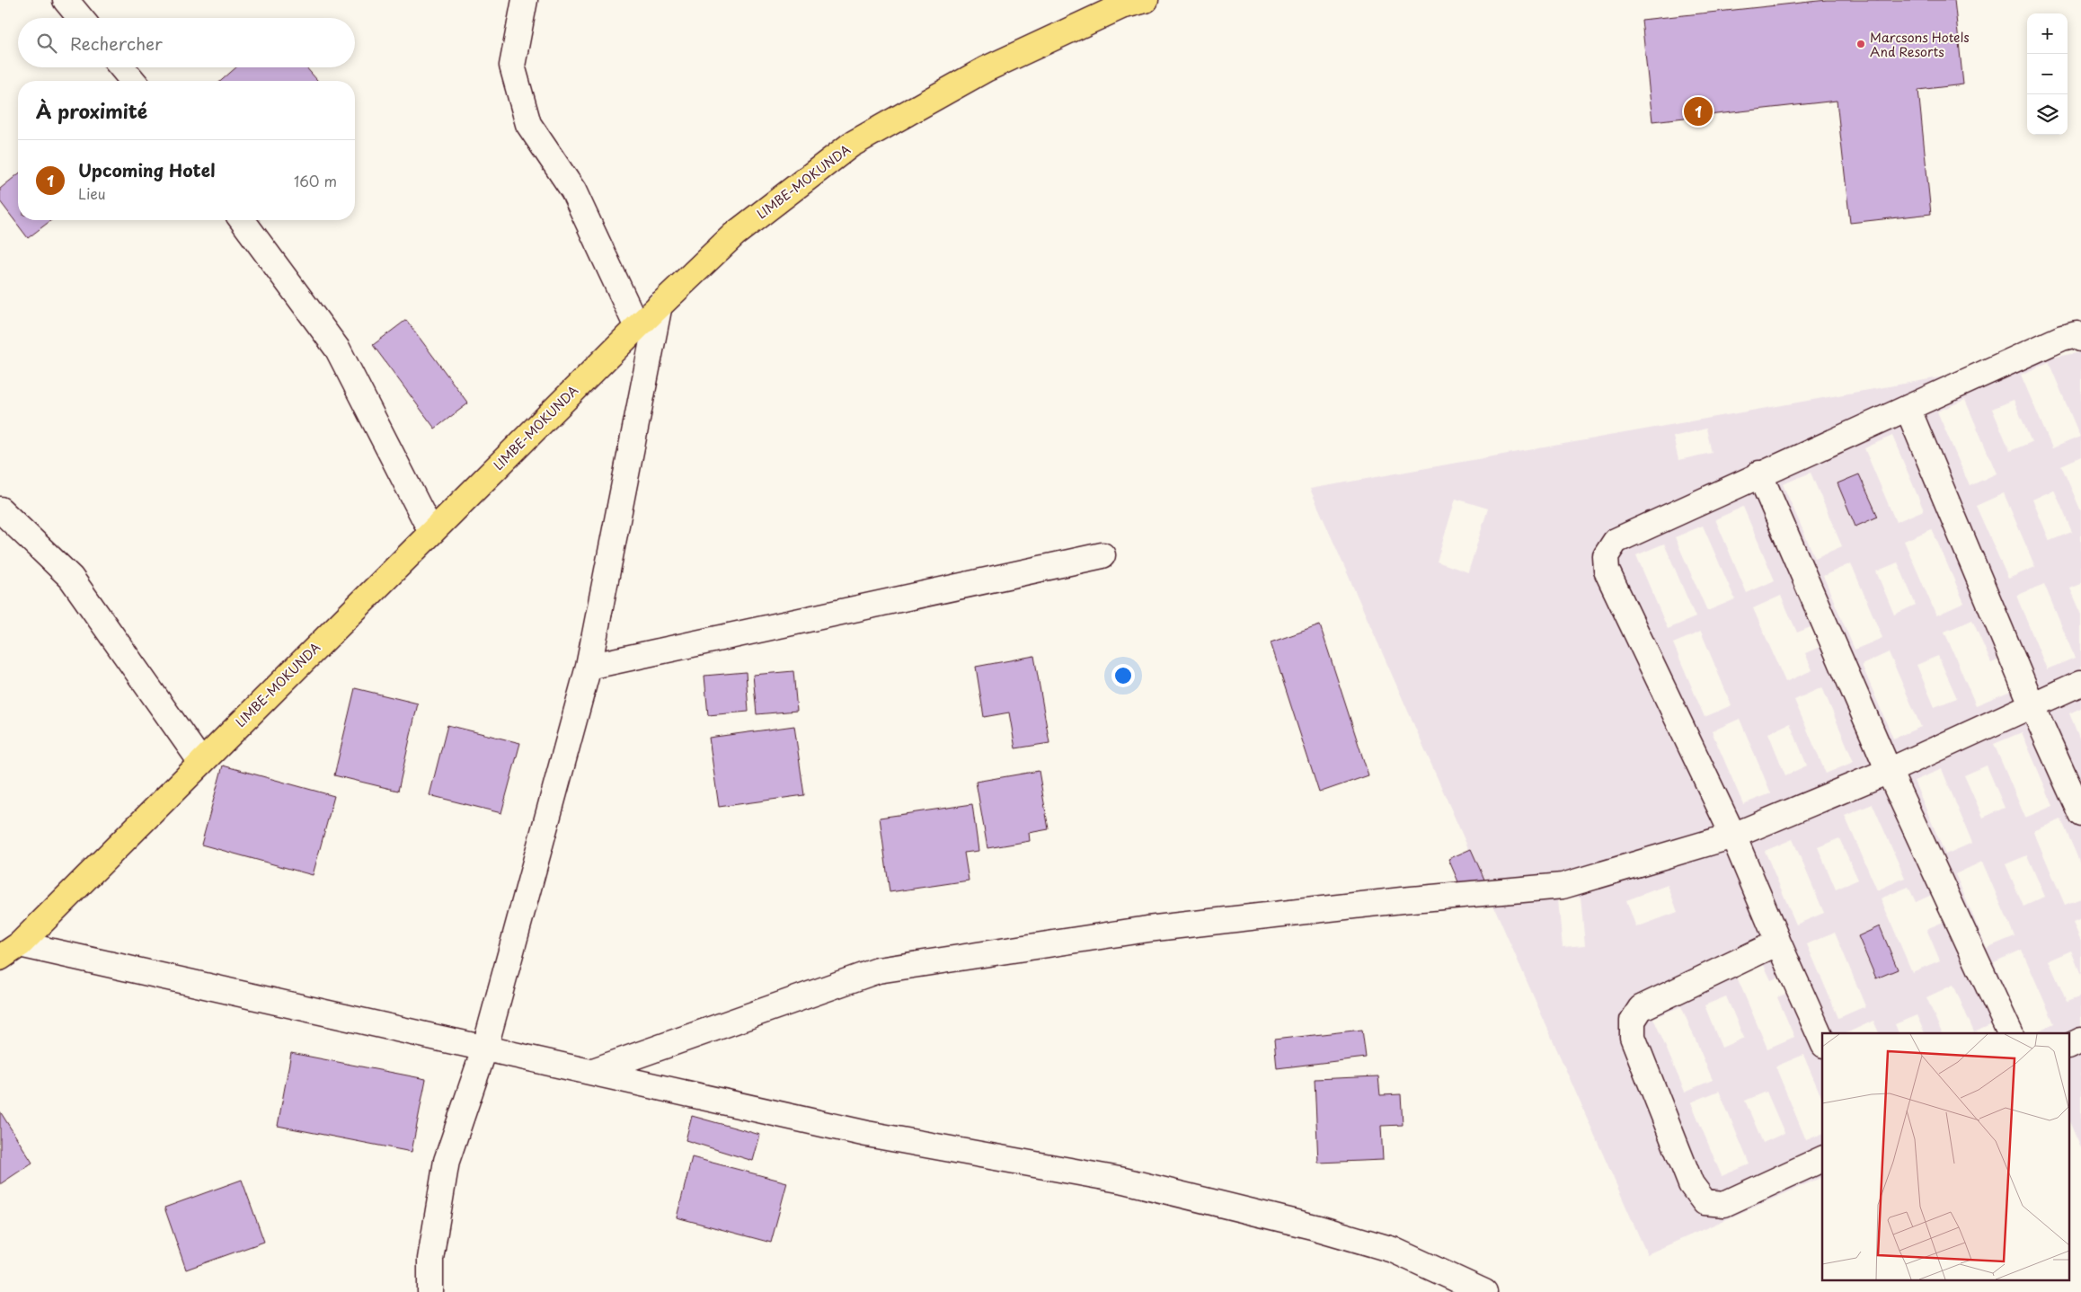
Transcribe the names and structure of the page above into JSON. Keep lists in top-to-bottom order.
{
  "streets": {
    "main road": ["LIMBE-MOKUNDA"]
  },
  "places": ["Marcsons Hotels And Resorts"],
  "page": {
    "map_buttons": ["+", "−"],
    "search": "Rechercher",
    "heading": "À proximité",
    "pins": "1",
    "list": [
      {
        "mark": "1",
        "name": "Upcoming Hotel",
        "note": "Lieu",
        "value": "160 m"
      }
    ]
  }
}
